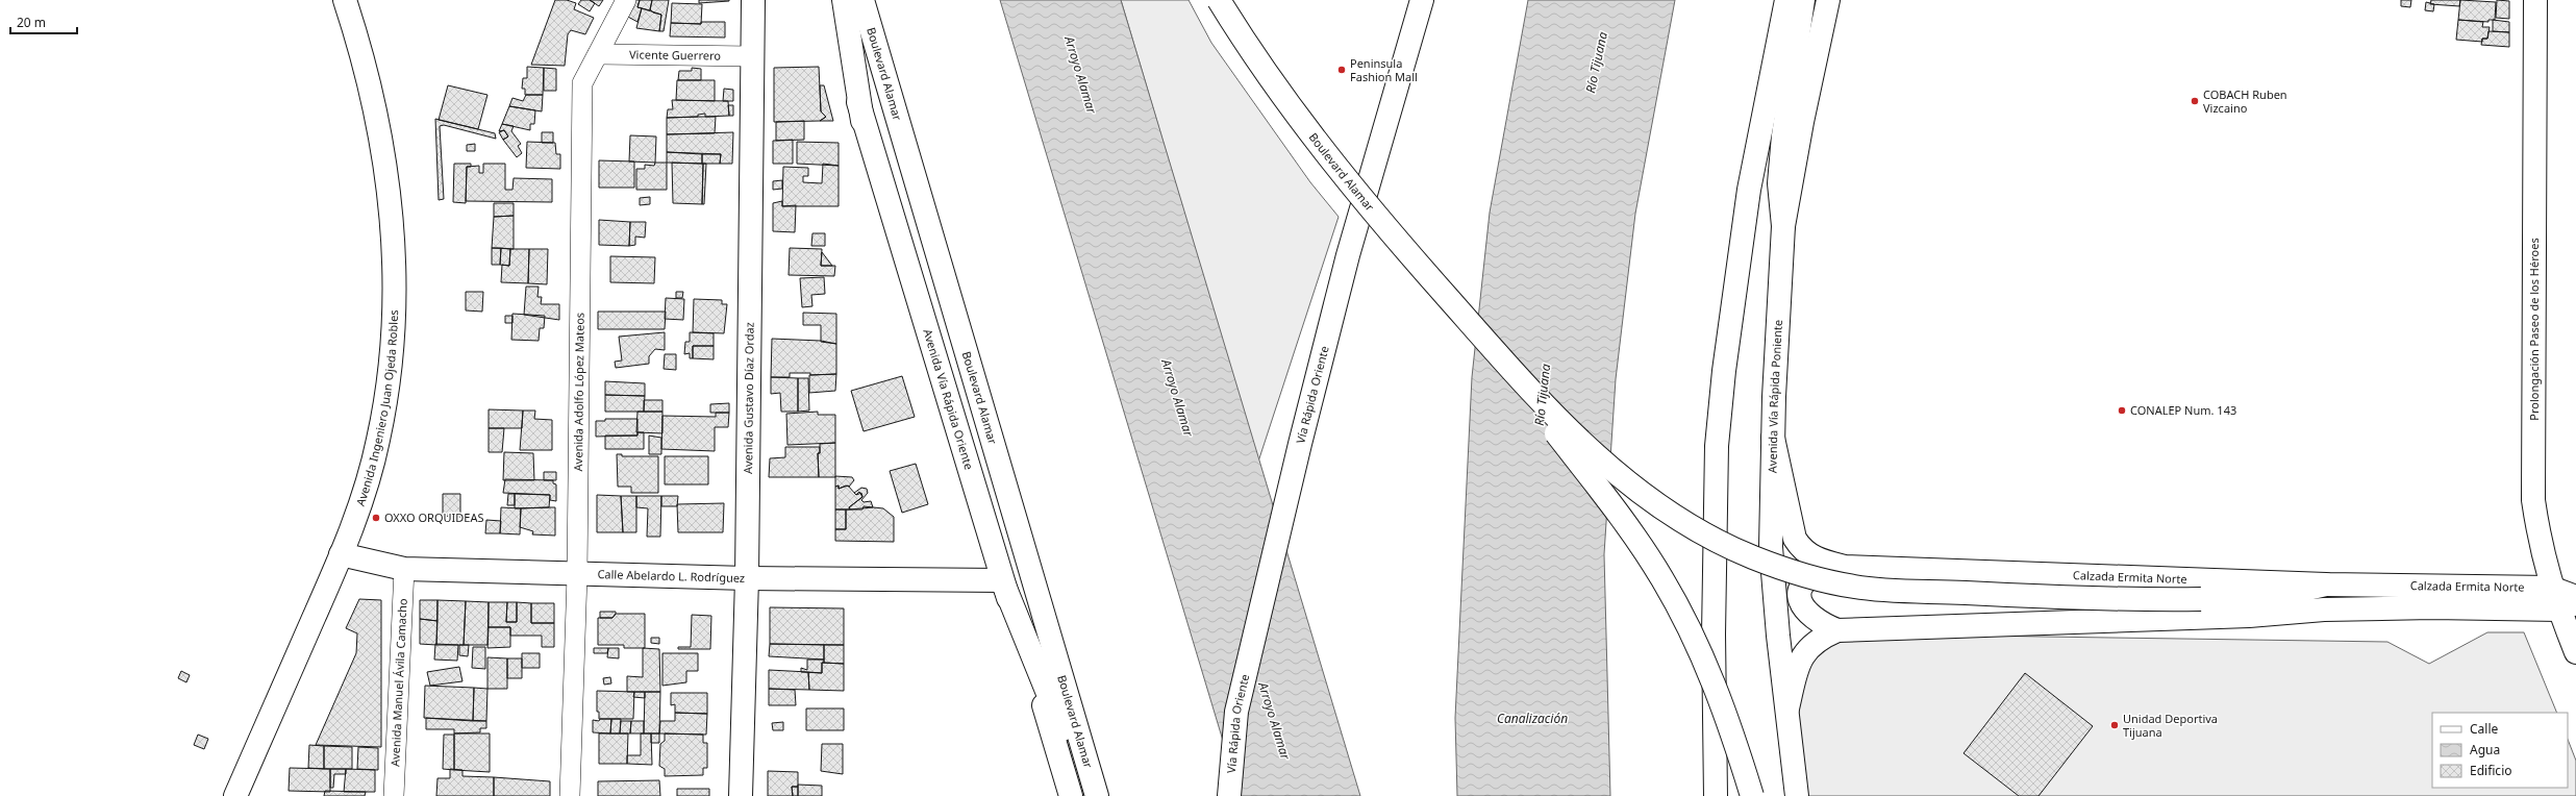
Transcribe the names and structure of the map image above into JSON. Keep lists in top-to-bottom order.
{
  "streets": {
    "main road": [
      "Boulevard Alamar",
      "Prolongación Paseo de los Héroes",
      "Vía Rápida Oriente",
      "Avenida Vía Rápida Poniente",
      "Avenida Gustavo Díaz Ordaz",
      "Avenida Vía Rápida Oriente",
      "Avenida Ingeniero Juan Ojeda Robles",
      "Calle Abelardo L. Rodríguez",
      "Calzada Ermita Norte"
    ],
    "street": ["Vicente Guerrero", "Avenida Adolfo López Mateos", "Avenida Manuel Ávila Camacho"]
  },
  "crossings": [
    ["Vicente Guerrero", "Avenida Adolfo López Mateos"],
    ["Vicente Guerrero", "Avenida Gustavo Díaz Ordaz"],
    ["Prolongación Paseo de los Héroes", "Calzada Ermita Norte"],
    ["Avenida Adolfo López Mateos", "Calle Abelardo L. Rodríguez"],
    ["Avenida Vía Rápida Poniente", "Calzada Ermita Norte"],
    ["Avenida Gustavo Díaz Ordaz", "Calle Abelardo L. Rodríguez"],
    ["Avenida Vía Rápida Oriente", "Calle Abelardo L. Rodríguez"],
    ["Avenida Ingeniero Juan Ojeda Robles", "Calle Abelardo L. Rodríguez"],
    ["Calle Abelardo L. Rodríguez", "Avenida Manuel Ávila Camacho"]
  ],
  "water": ["Río Tijuana", "Arroyo Alamar", "Canalización"],
  "places": [
    "Peninsula Fashion Mall",
    "COBACH Ruben Vizcaino",
    "CONALEP Num. 143",
    "OXXO ORQUIDEAS",
    "Unidad Deportiva Tijuana"
  ],
  "legend": ["Calle", "Agua", "Edificio"],
  "scale_bar": "20 m"
}
